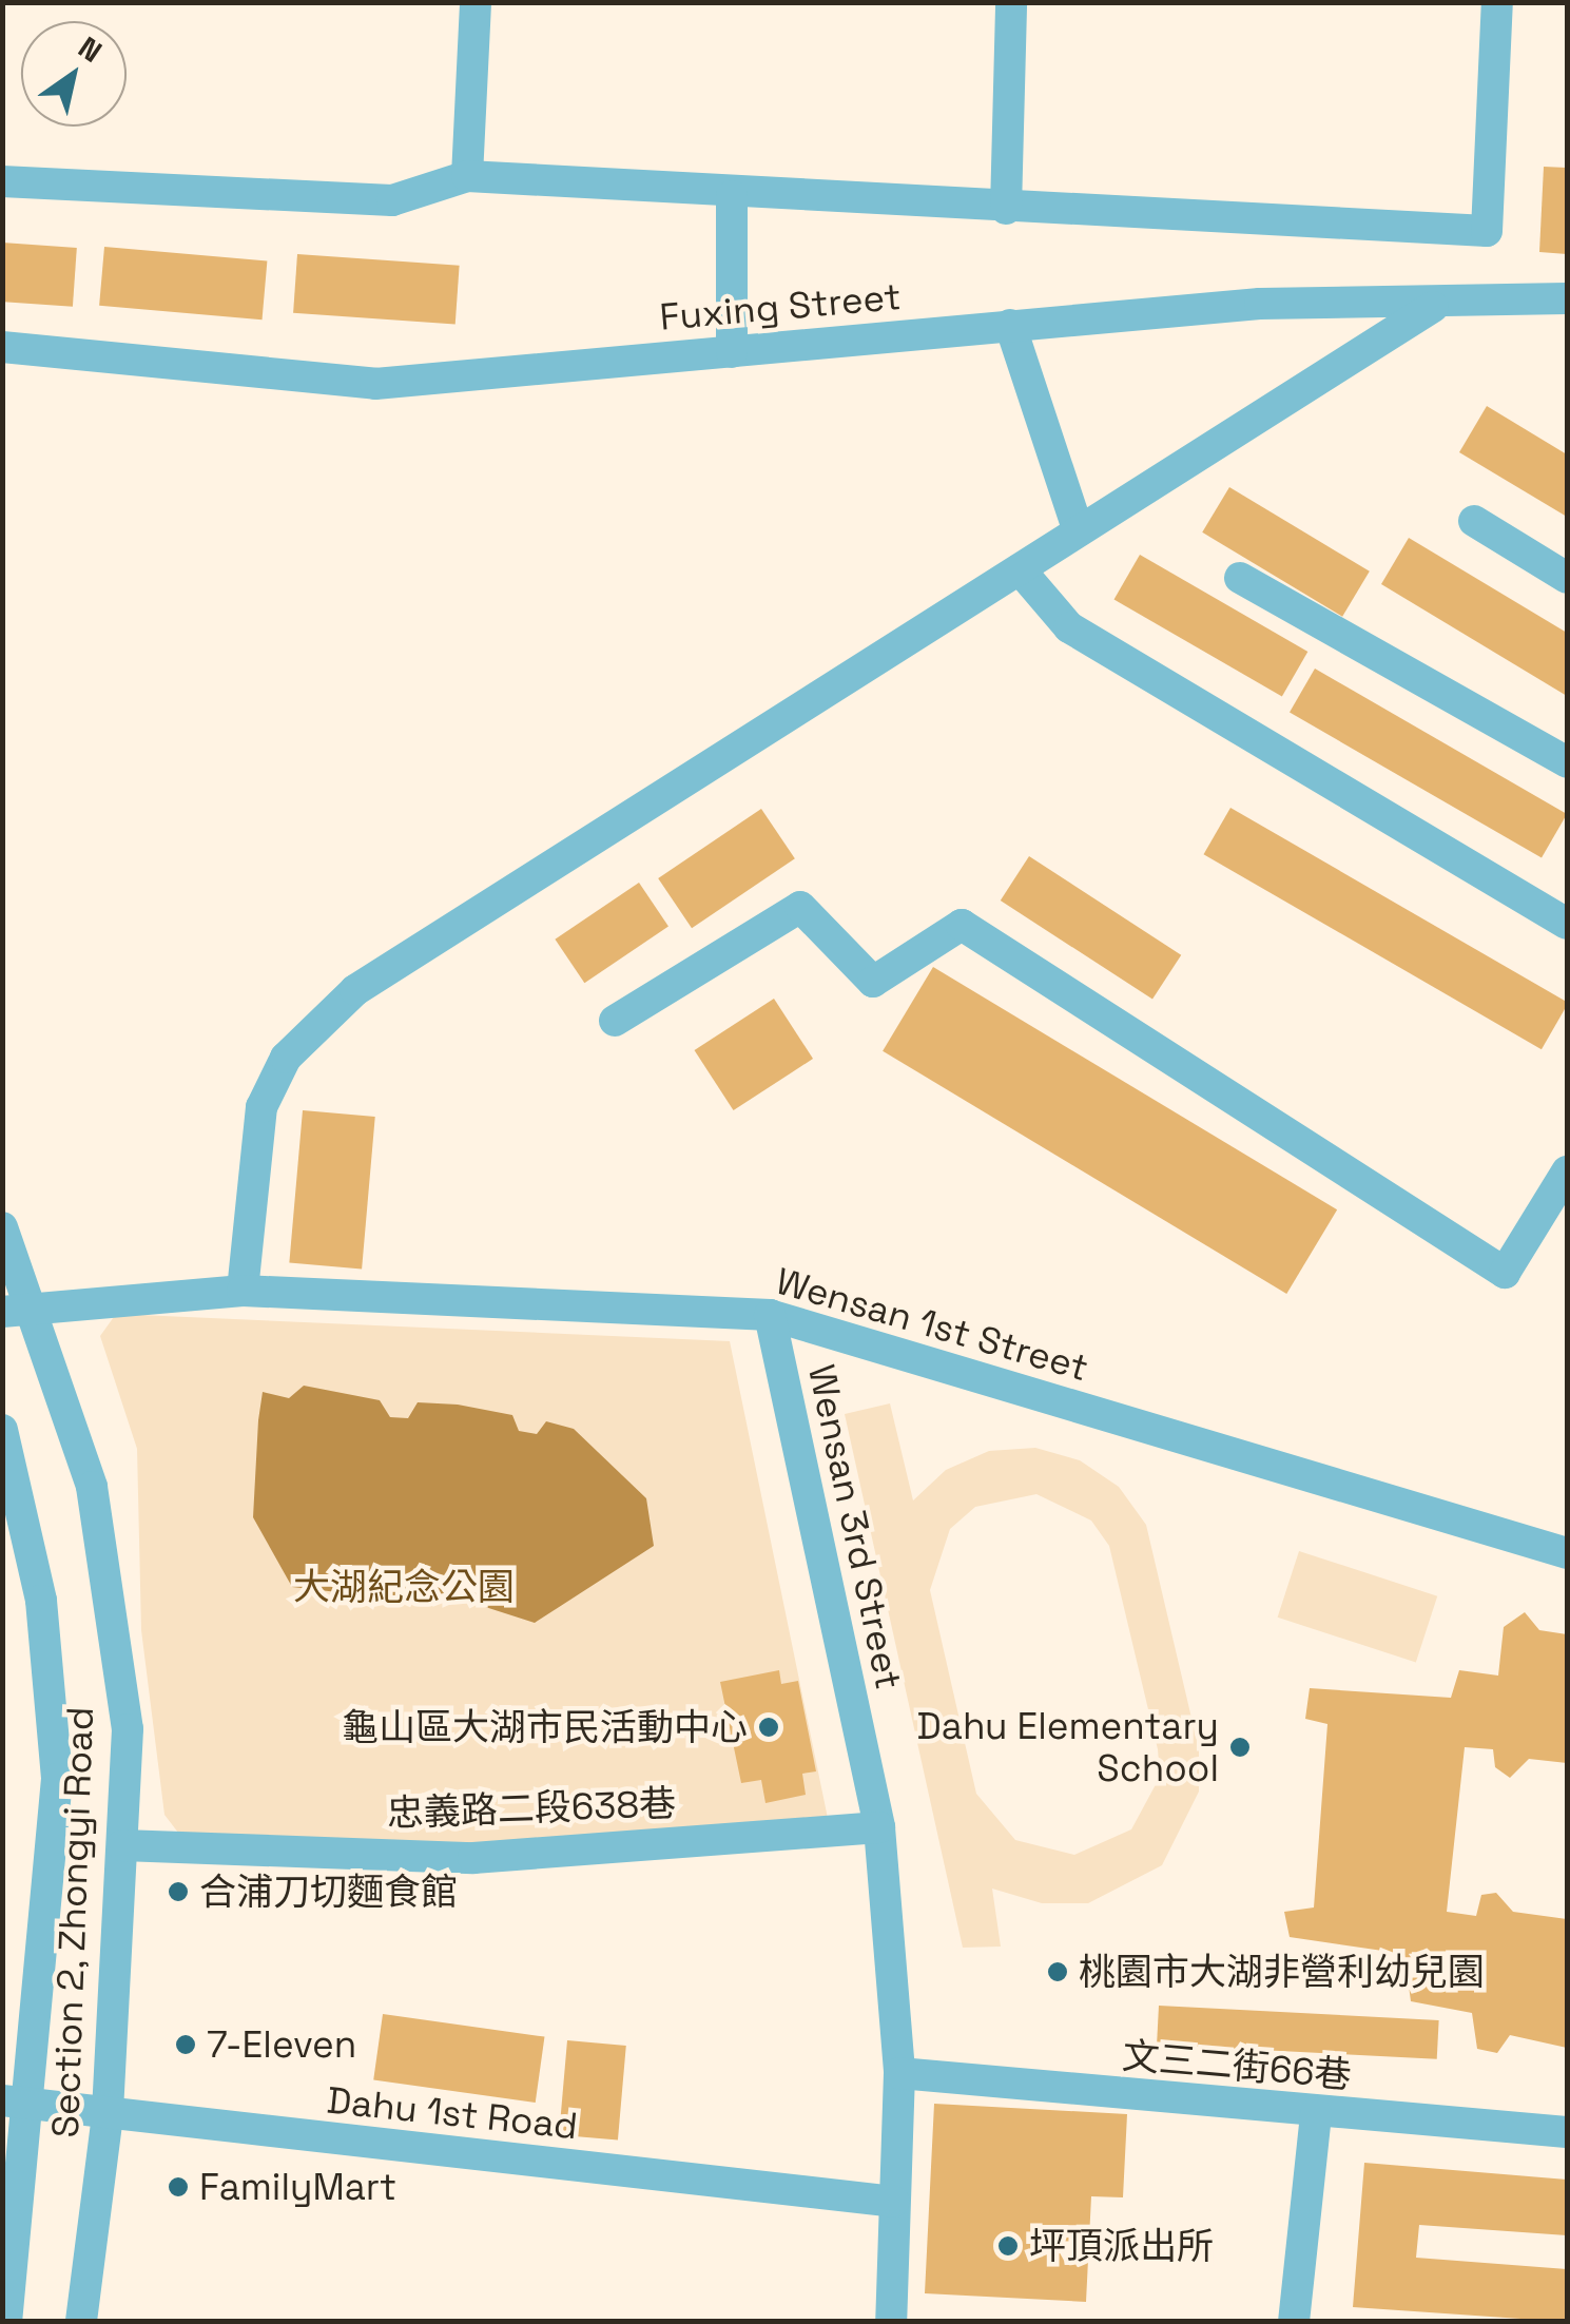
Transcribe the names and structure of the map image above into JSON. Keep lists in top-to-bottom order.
{
  "streets": {
    "street": [
      "Fuxing Street",
      "Wensan 1st Street",
      "Wensan 3rd Street",
      "忠義路二段638巷",
      "Section 2, Zhongyi Road",
      "文三二街66巷",
      "Dahu 1st Road"
    ]
  },
  "crossings": [
    ["Wensan 1st Street", "Wensan 3rd Street"],
    ["Wensan 1st Street", "Section 2, Zhongyi Road"],
    ["Wensan 3rd Street", "忠義路二段638巷"],
    ["Wensan 3rd Street", "文三二街66巷"],
    ["Wensan 3rd Street", "Dahu 1st Road"],
    ["忠義路二段638巷", "Section 2, Zhongyi Road"],
    ["Section 2, Zhongyi Road", "Dahu 1st Road"]
  ],
  "parks": ["大湖紀念公園"],
  "places": [
    "龜山區大湖市民活動中心",
    "Dahu Elementary School",
    "合浦刀切麵食館",
    "桃園市大湖非營利幼兒園",
    "7-Eleven",
    "FamilyMart",
    "坪頂派出所"
  ],
  "north": "top right"
}
